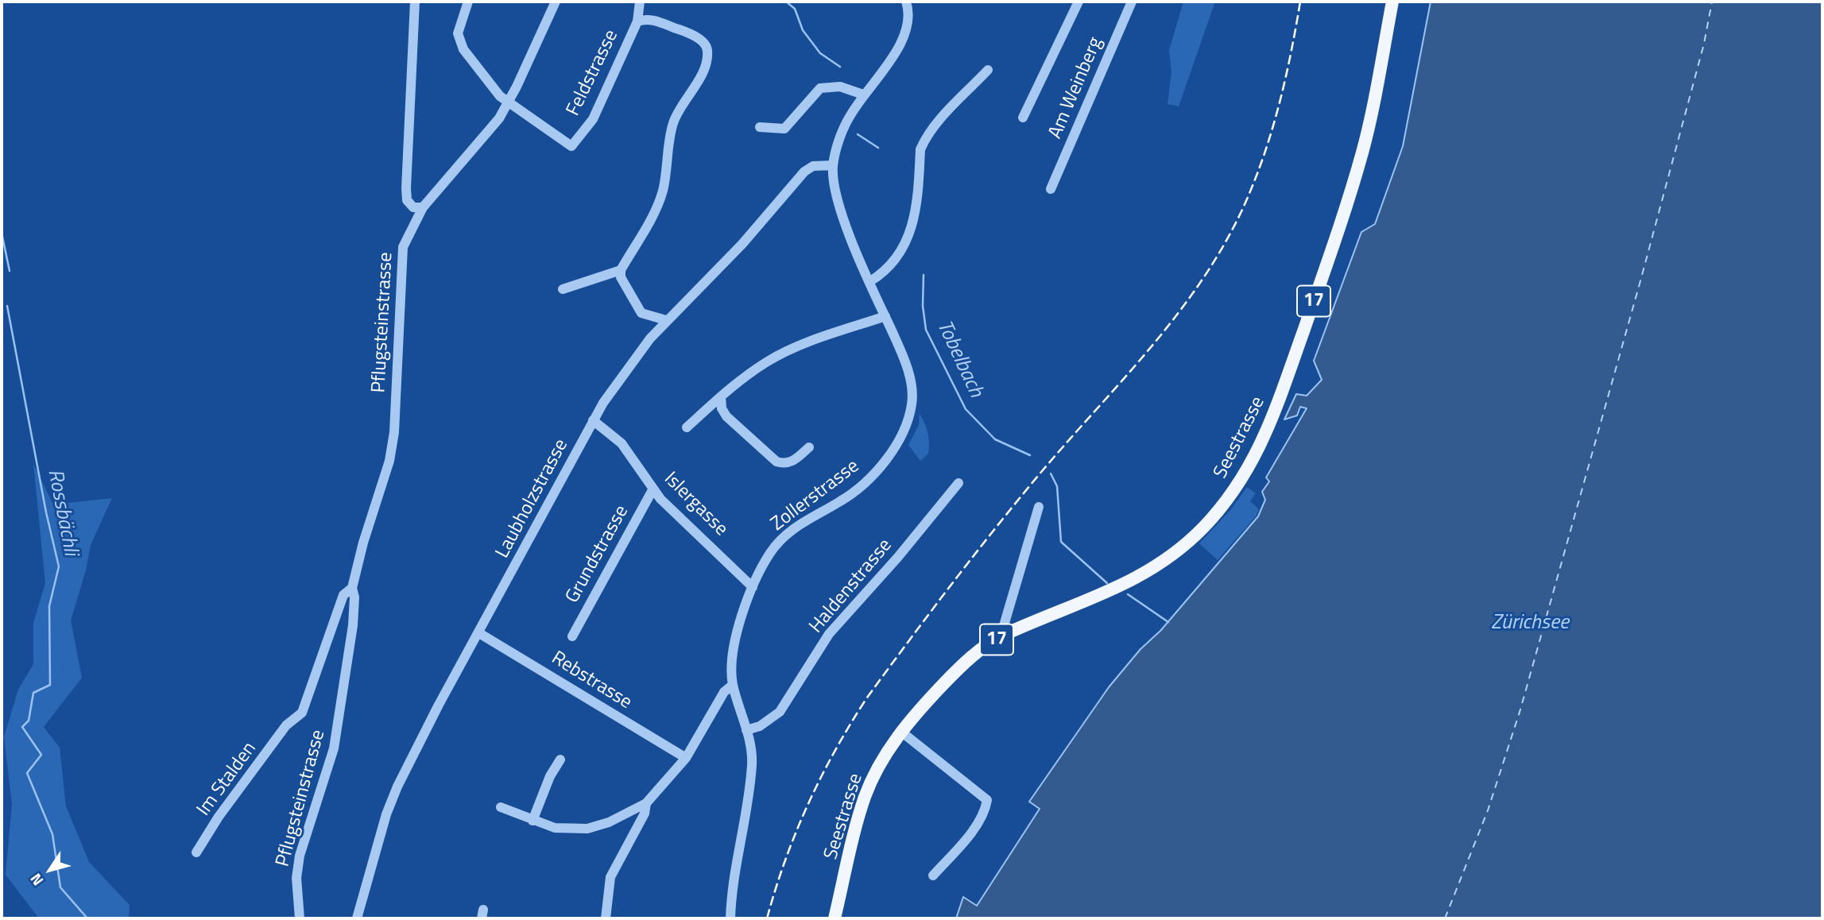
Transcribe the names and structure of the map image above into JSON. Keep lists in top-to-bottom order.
{
  "streets": {
    "main road": ["17", "Seestrasse"],
    "street": [
      "Feldstrasse",
      "Am Weinberg",
      "Pflugsteinstrasse",
      "Zollerstrasse",
      "Laubholzstrasse",
      "Islergasse",
      "Grundstrasse",
      "Haldenstrasse",
      "Rebstrasse",
      "Im Stalden"
    ]
  },
  "crossings": [
    ["Feldstrasse", "Pflugsteinstrasse"],
    ["Pflugsteinstrasse", "Im Stalden"],
    ["Zollerstrasse", "Laubholzstrasse"],
    ["Zollerstrasse", "Islergasse"],
    ["Zollerstrasse", "Haldenstrasse"],
    ["Laubholzstrasse", "Islergasse"],
    ["Laubholzstrasse", "Rebstrasse"],
    ["Islergasse", "Grundstrasse"]
  ],
  "water": ["Tobelbach", "Rossbächli", "Zürichsee"],
  "north": "bottom left"
}
